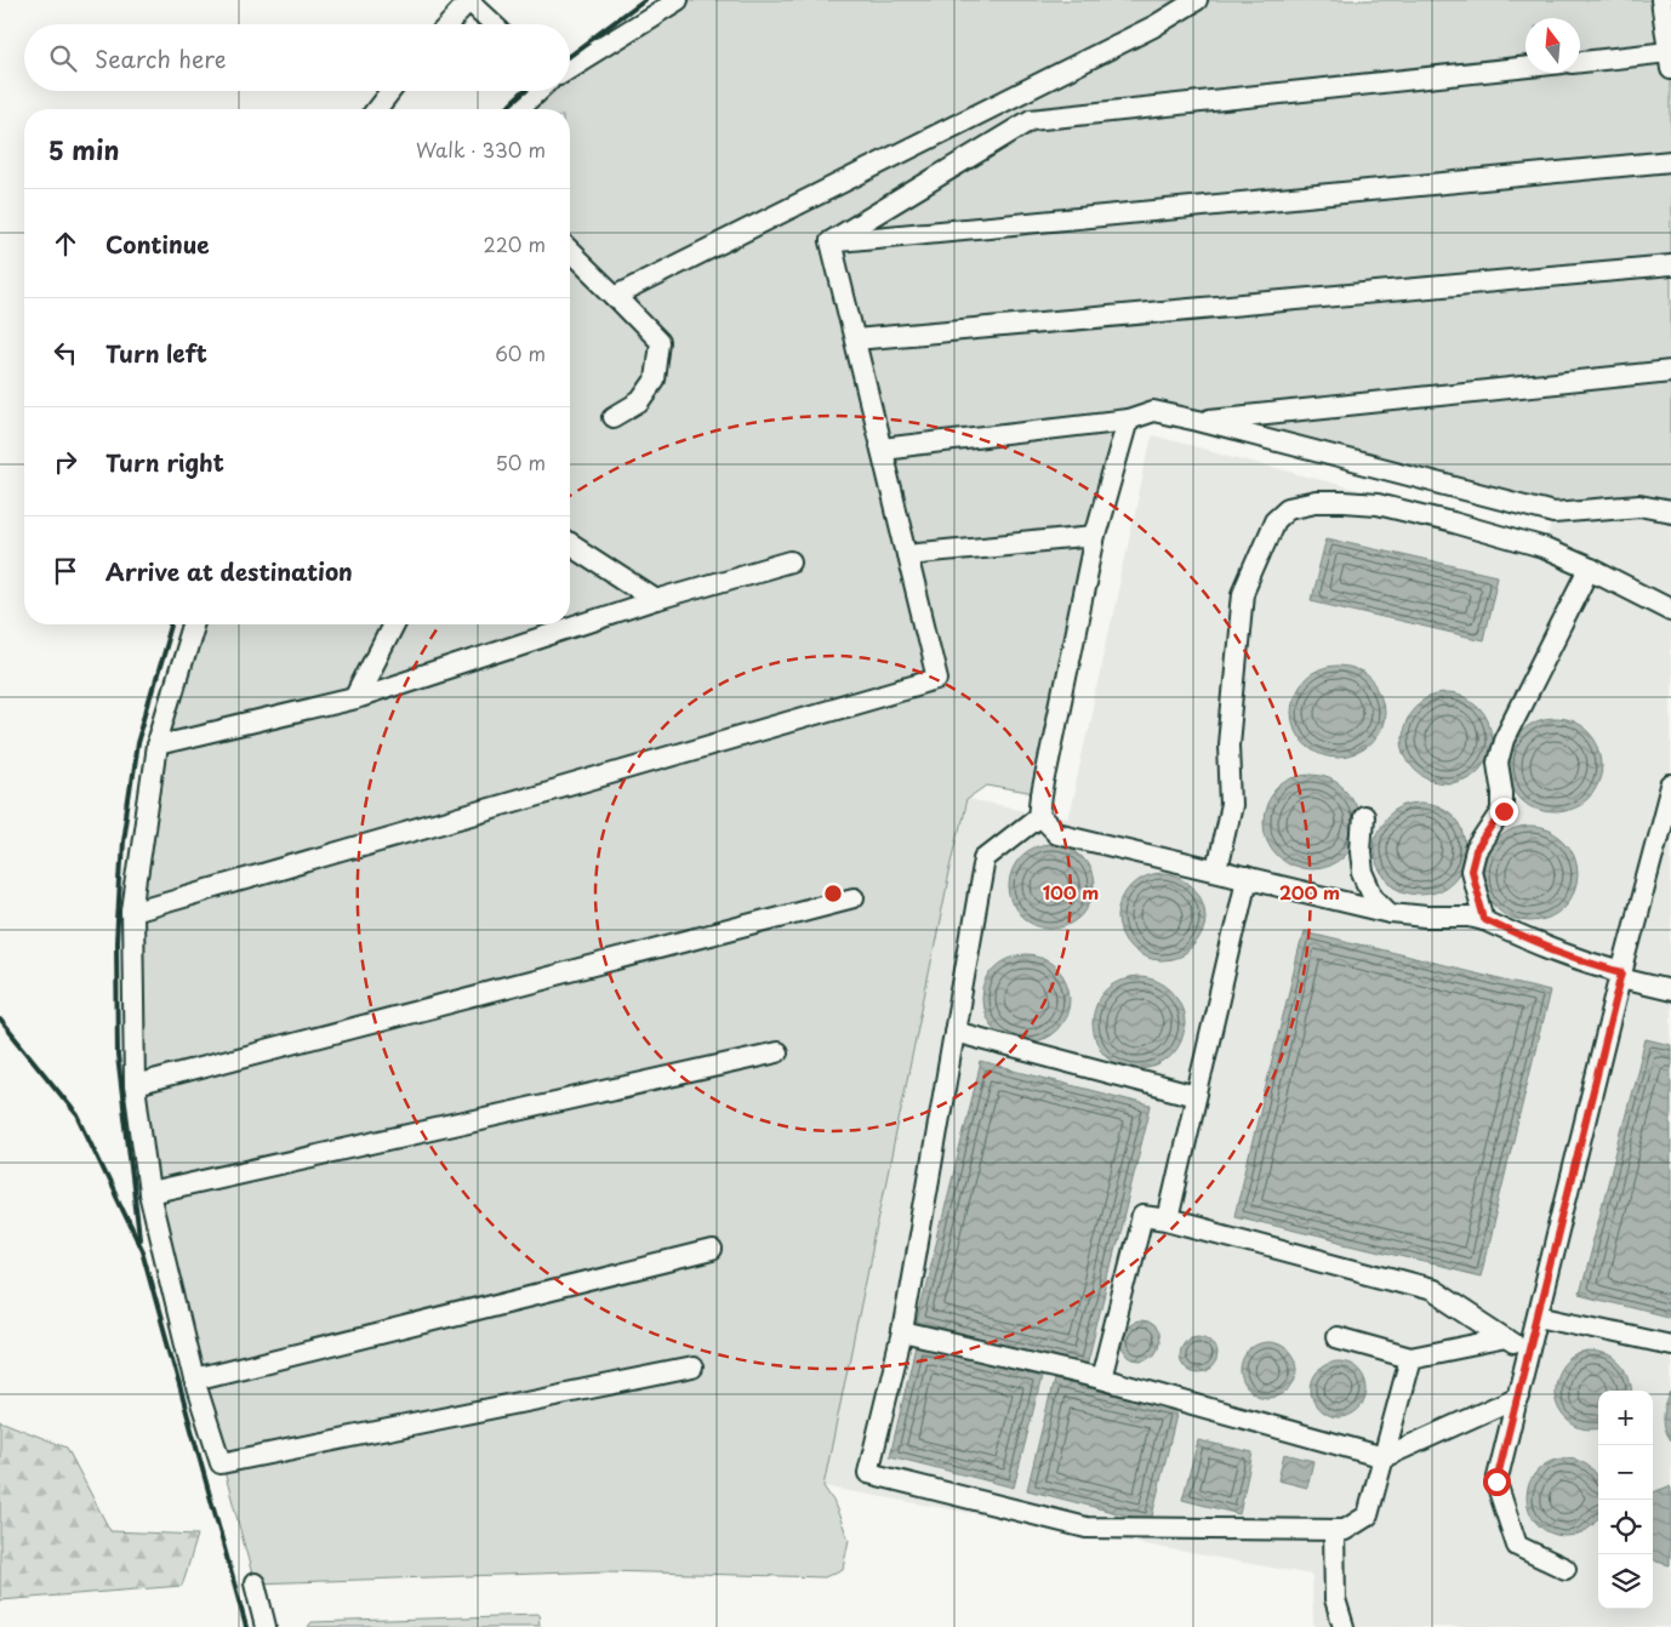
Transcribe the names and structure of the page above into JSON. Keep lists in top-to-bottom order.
{
  "north": "top",
  "page": {
    "search": "Search here",
    "heading": ["5 min", "Walk · 330 m"],
    "list": [
      ["Continue", "220 m"],
      ["Turn left", "60 m"],
      ["Turn right", "50 m"],
      "Arrive at destination"
    ],
    "map_buttons": ["+", "−"]
  },
  "rings": ["100 m", "200 m"]
}
